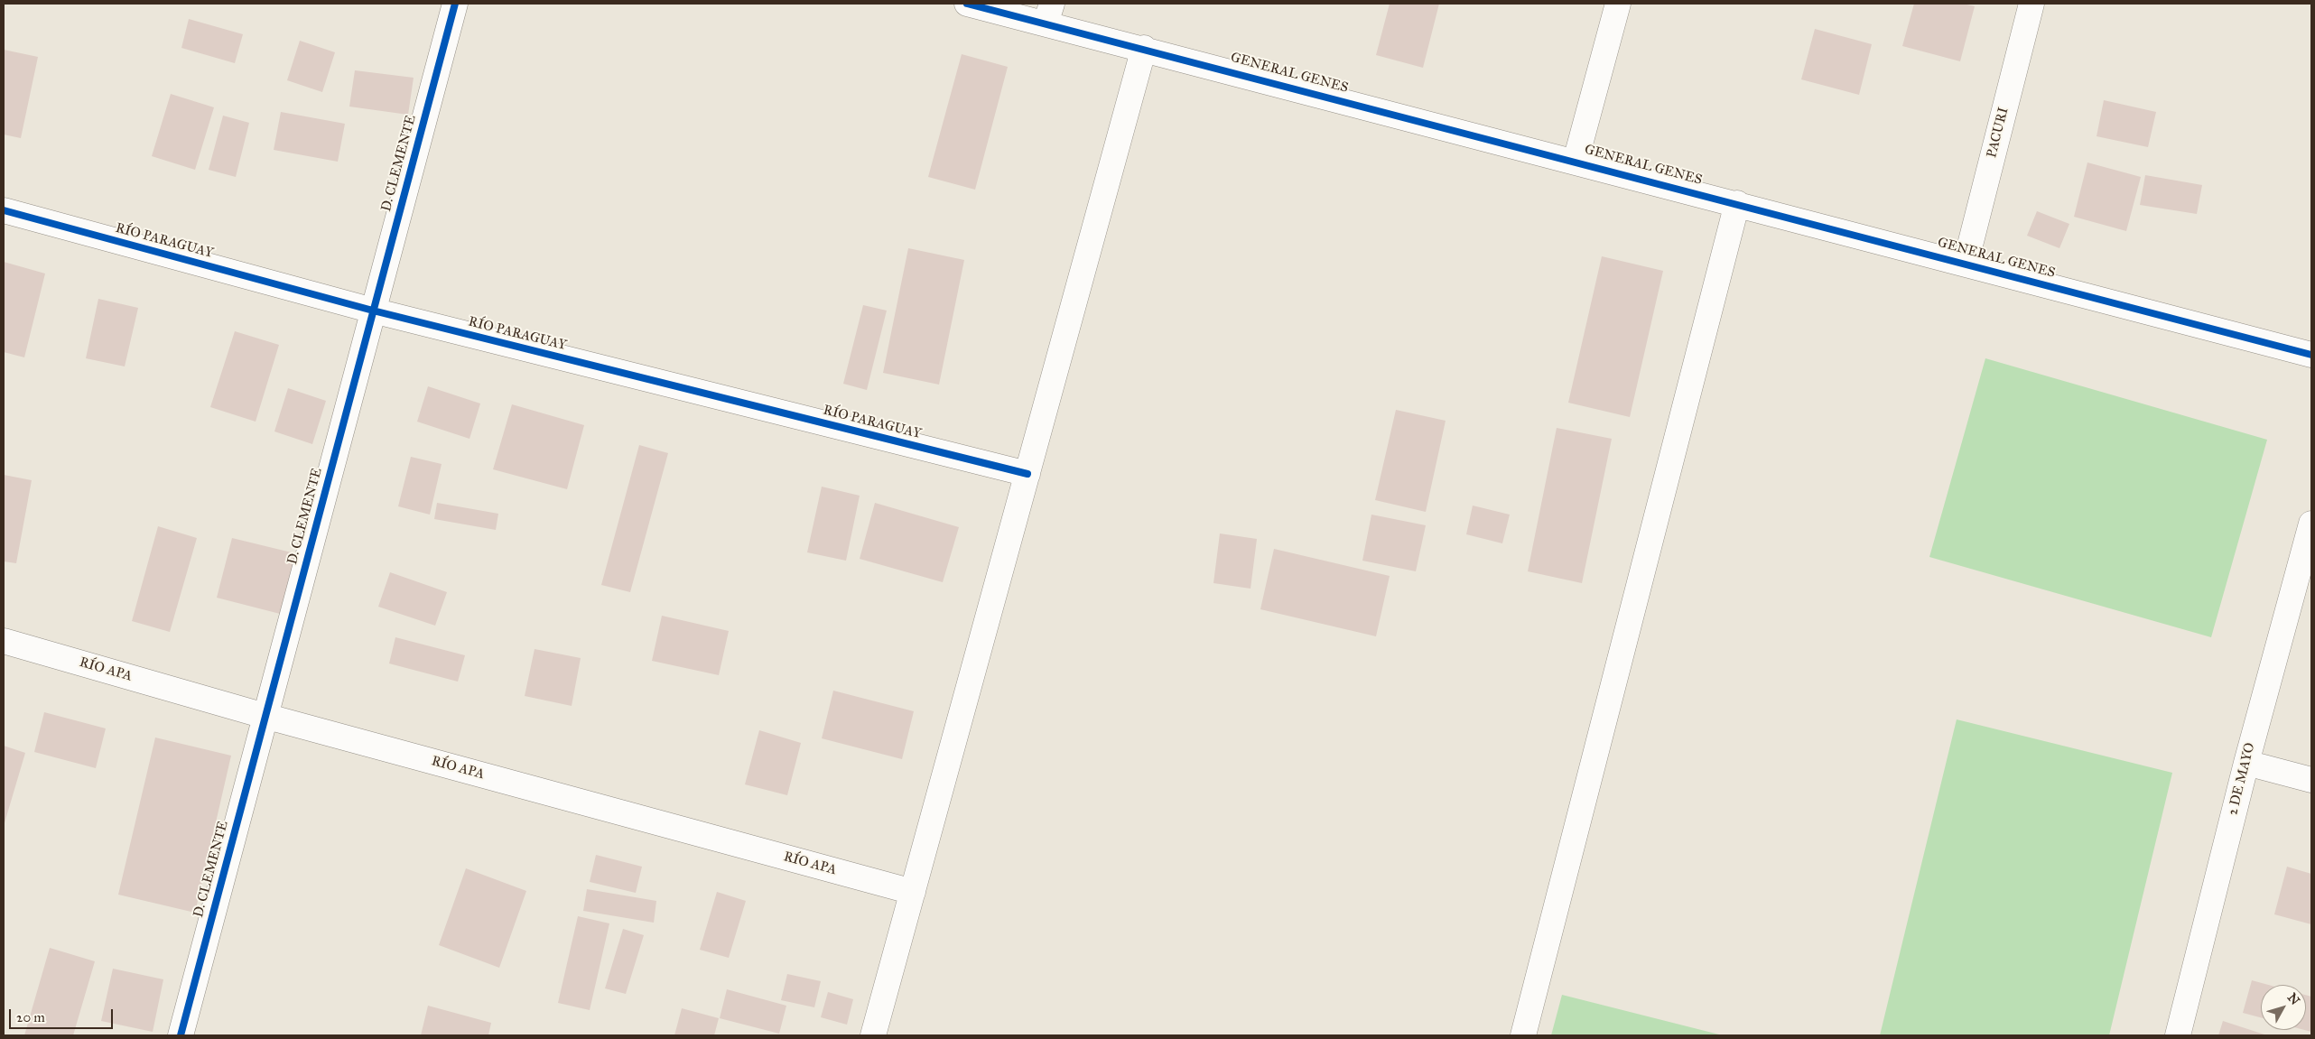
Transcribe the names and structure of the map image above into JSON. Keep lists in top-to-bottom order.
{
  "streets": {
    "street": [
      "GENERAL GENES",
      "PACURI",
      "D. CLEMENTE",
      "RÍO PARAGUAY",
      "RÍO APA",
      "2 DE MAYO"
    ]
  },
  "crossings": [
    ["GENERAL GENES", "PACURI"],
    ["D. CLEMENTE", "RÍO PARAGUAY"],
    ["D. CLEMENTE", "RÍO APA"]
  ],
  "scale_bar": "20 m",
  "north": "top right"
}
